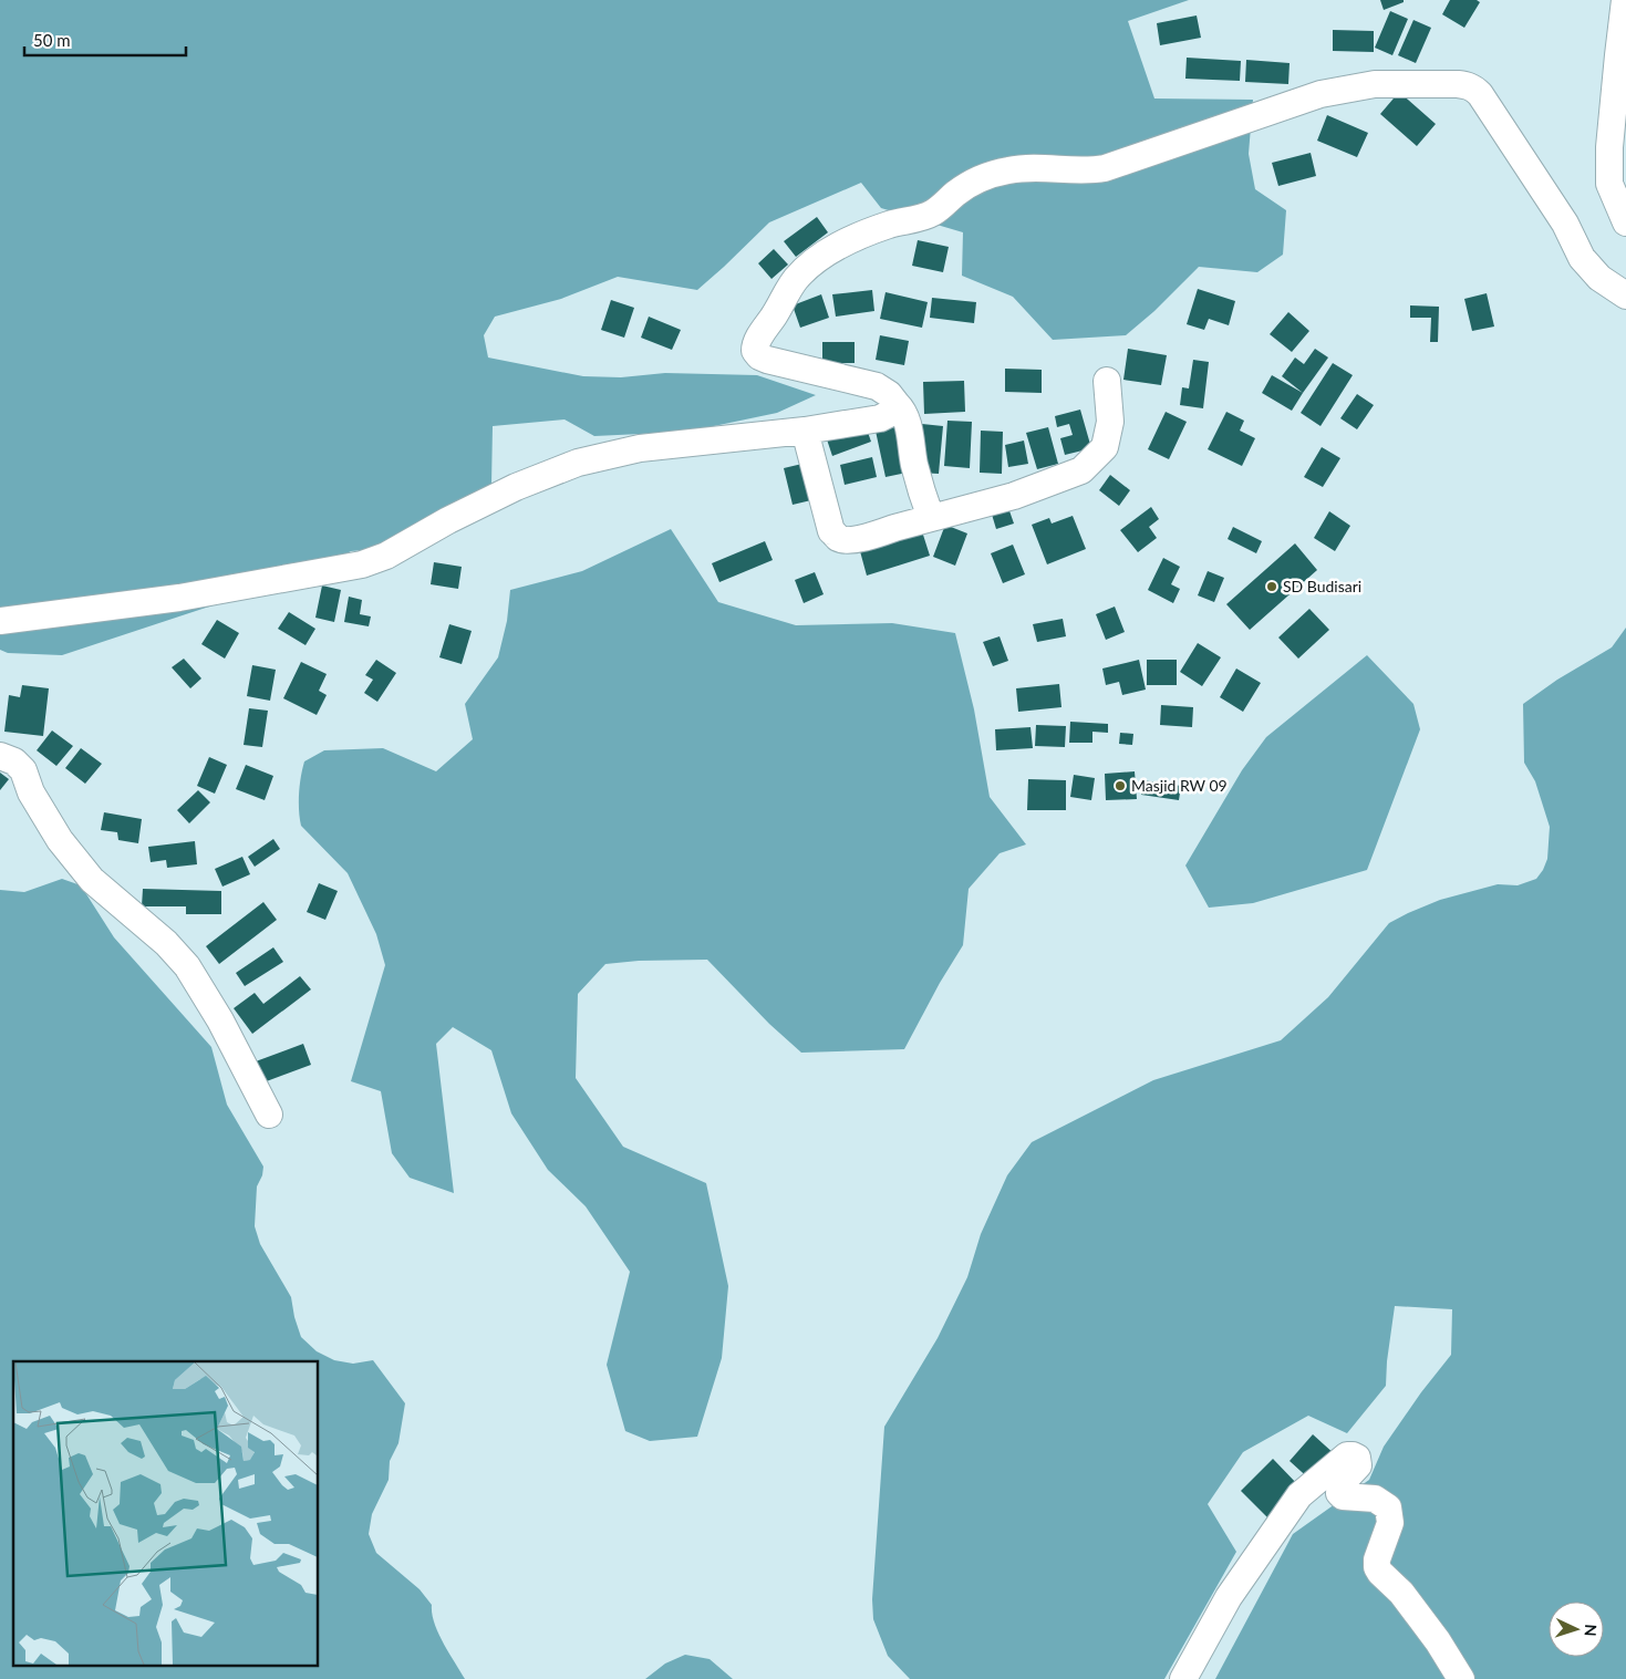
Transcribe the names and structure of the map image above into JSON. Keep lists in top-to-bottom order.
{
  "places": ["SD Budisari", "Masjid RW 09"],
  "scale_bar": "50 m",
  "north": "right"
}
